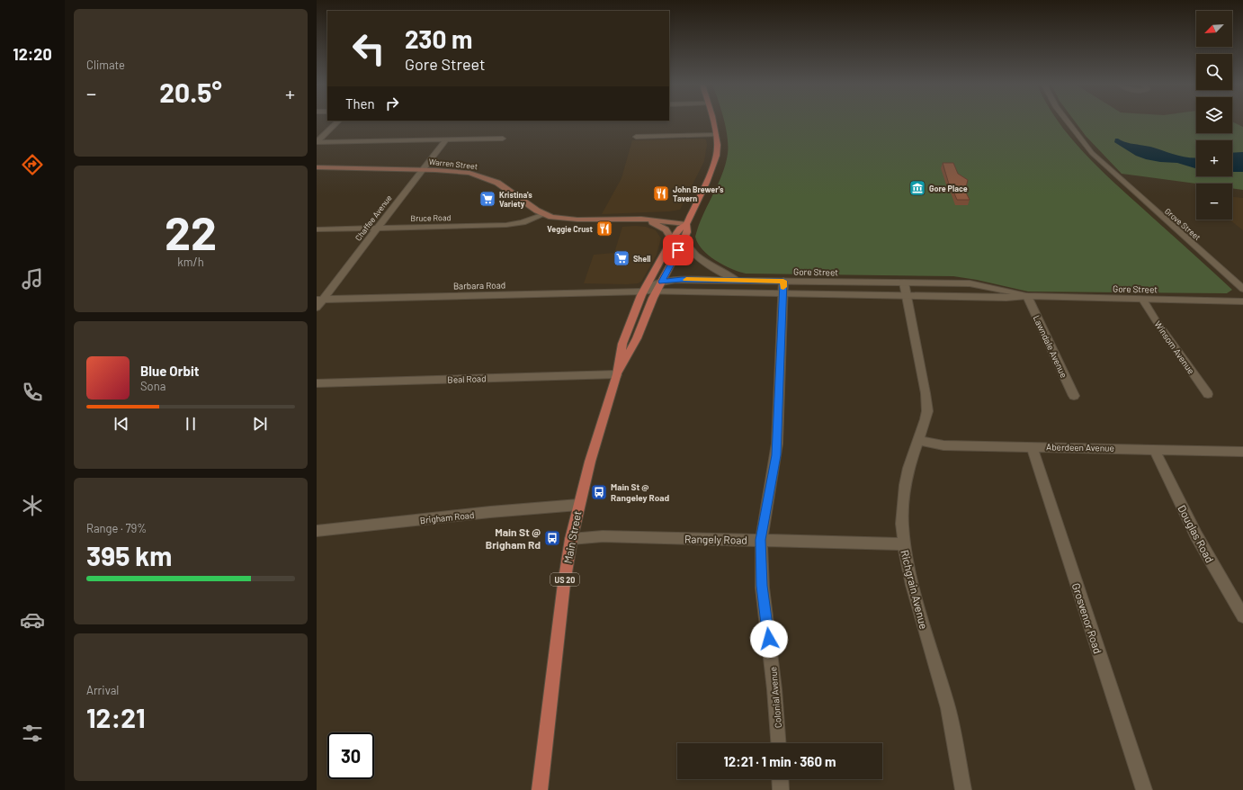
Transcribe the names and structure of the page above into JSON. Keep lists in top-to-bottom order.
{
  "streets": {
    "main road": ["Warren Street", "Main Street", "US 20"],
    "street": [
      "Chaffee Avenue",
      "Bruce Road",
      "Grove Street",
      "Gore Street",
      "Barbara Road",
      "Lawndale Avenue",
      "Winsom Avenue",
      "Beal Road",
      "Aberdeen Avenue",
      "Brigham Road",
      "Douglas Road",
      "Rangely Road",
      "Richgrain Avenue",
      "Grosvenor Road",
      "Colonial Avenue"
    ]
  },
  "crossings": [
    ["Warren Street", "Chaffee Avenue"],
    ["Warren Street", "Bruce Road"],
    ["Warren Street", "Main Street"],
    ["Chaffee Avenue", "Bruce Road"],
    ["Chaffee Avenue", "Barbara Road"],
    ["Gore Street", "Barbara Road"],
    ["Gore Street", "Lawndale Avenue"],
    ["Gore Street", "Winsom Avenue"],
    ["Gore Street", "Main Street"],
    ["Gore Street", "Richgrain Avenue"],
    ["Gore Street", "Colonial Avenue"],
    ["Barbara Road", "Main Street"],
    ["Beal Road", "Main Street"],
    ["Aberdeen Avenue", "Douglas Road"],
    ["Aberdeen Avenue", "Richgrain Avenue"],
    ["Aberdeen Avenue", "Grosvenor Road"],
    ["Brigham Road", "Main Street"],
    ["Main Street", "Rangely Road"],
    ["Rangely Road", "Richgrain Avenue"],
    ["Rangely Road", "Colonial Avenue"]
  ],
  "places": {
    "museum": ["Gore Place"],
    "restaurant": ["John Brewer's Tavern", "Veggie Crust"],
    "supermarket": ["Kristina's Variety", "Shell"],
    "bus stop": ["Main St @ Rangeley Road", "Main St @ Brigham Rd"]
  },
  "north": "bottom left",
  "page": {
    "tabs": "12:20",
    "tile": [
      "Climate",
      ["22", "km/h"],
      ["Range · 79%", "395 km"],
      ["Arrival", "12:21"]
    ],
    "map_buttons": ["+", "−"],
    "turn": ["230 m", "Gore Street"],
    "heat": ["−", "20.5°", "+"],
    "then": "Then",
    "song": ["Blue Orbit", "Sona"],
    "limit": "30",
    "trip": "12:21 · 1 min · 360 m"
  }
}
